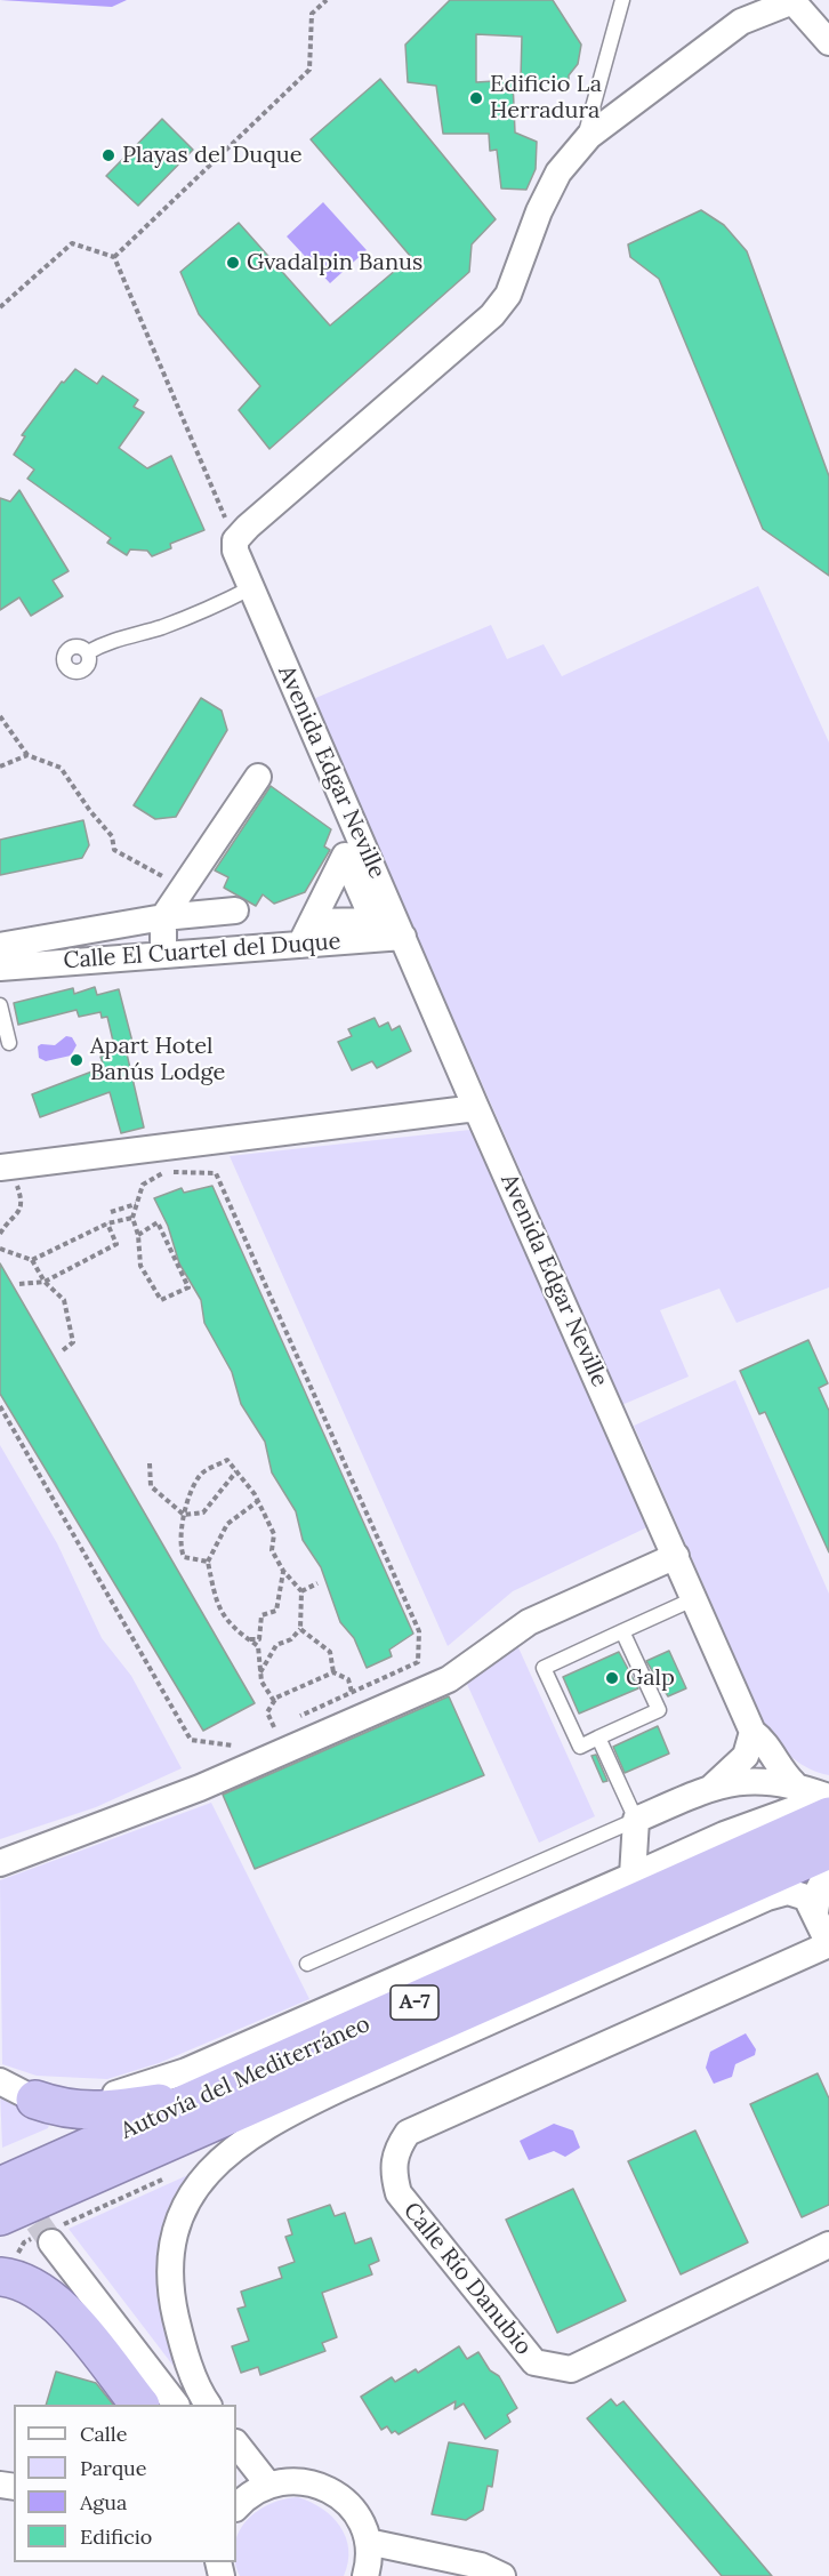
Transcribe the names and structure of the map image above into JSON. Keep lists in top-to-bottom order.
{
  "streets": {
    "highway": ["A-7", "Autovía del Mediterráneo"],
    "street": ["Avenida Edgar Neville", "Calle El Cuartel del Duque", "Calle Río Danubio"]
  },
  "crossings": [
    ["Avenida Edgar Neville", "Calle El Cuartel del Duque"],
    ["Avenida Edgar Neville", "Autovía del Mediterráneo"]
  ],
  "places": [
    "Edificio La Herradura",
    "Playas del Duque",
    "Gvadalpin Banus",
    "Apart Hotel Banús Lodge",
    "Galp"
  ],
  "legend": [
    "Calle",
    "Parque",
    "Agua",
    "Edificio"
  ]
}
